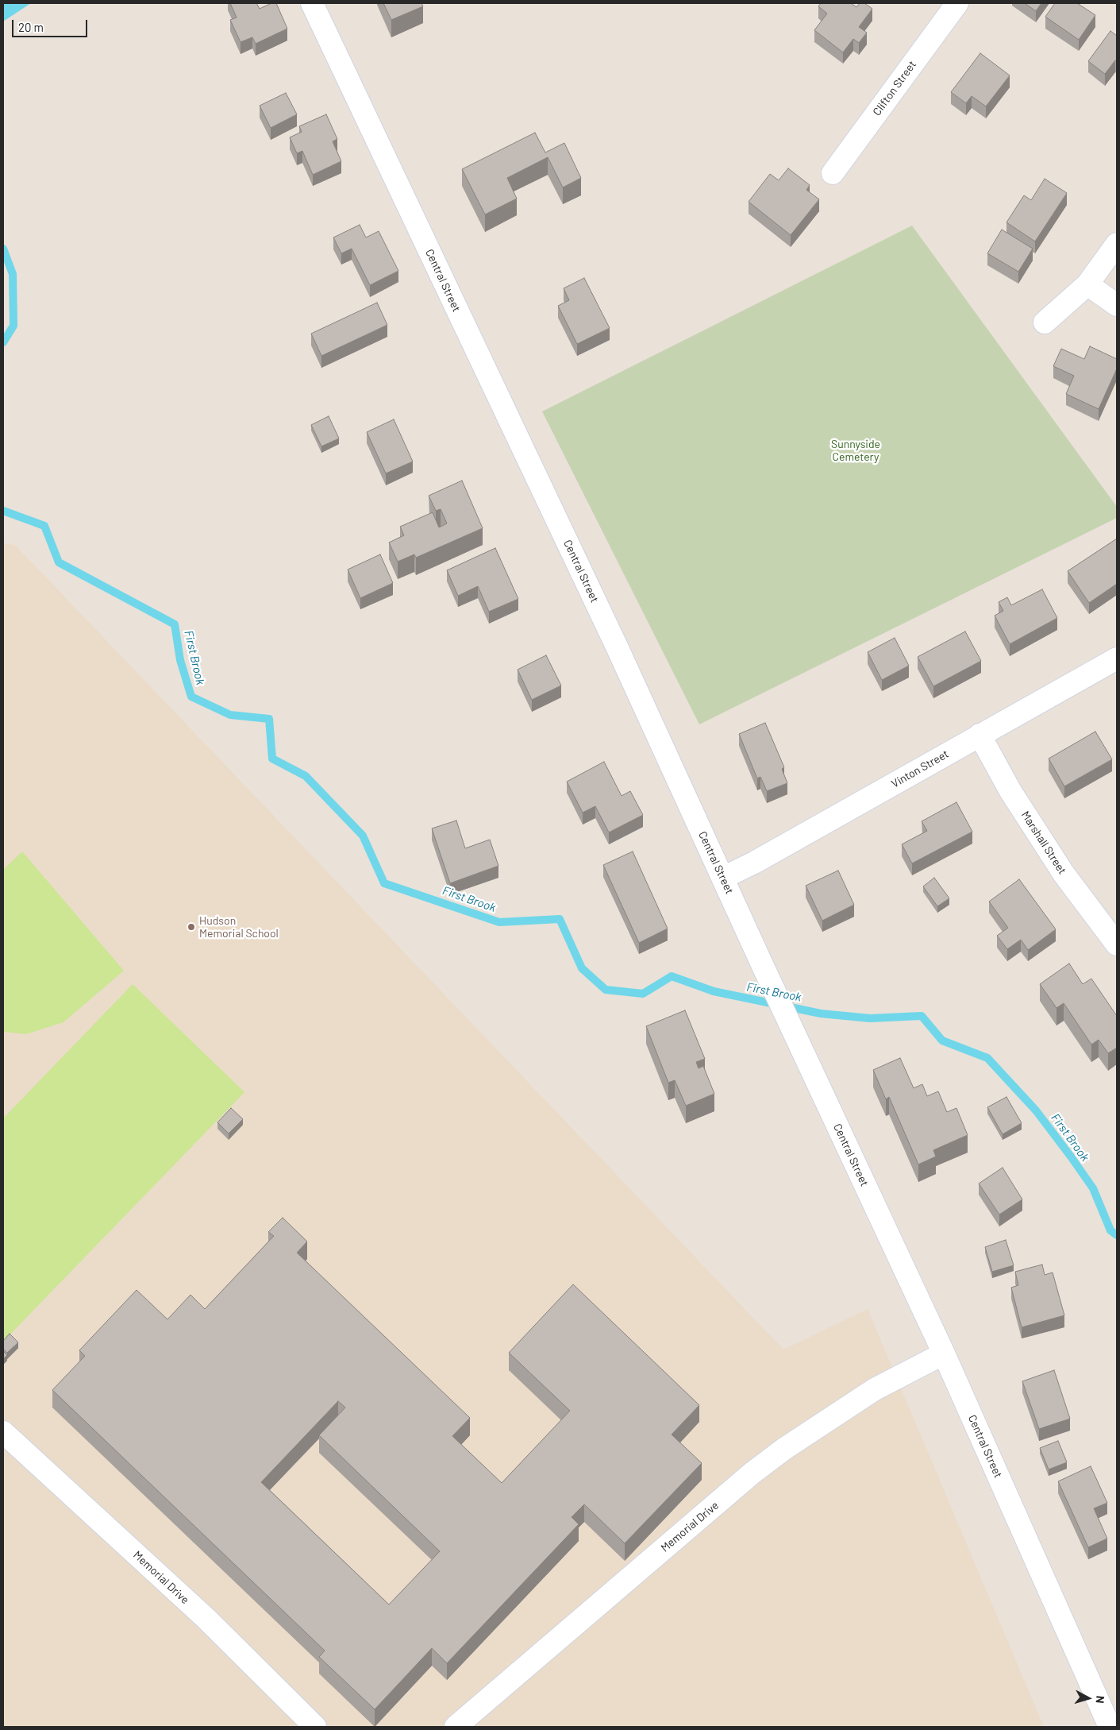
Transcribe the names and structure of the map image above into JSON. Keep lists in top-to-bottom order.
{
  "streets": {
    "street": [
      "Clifton Street",
      "Central Street",
      "Vinton Street",
      "Marshall Street",
      "Memorial Drive"
    ]
  },
  "crossings": [
    ["Central Street", "Vinton Street"],
    ["Central Street", "Memorial Drive"],
    ["Vinton Street", "Marshall Street"]
  ],
  "water": ["First Brook"],
  "parks": ["Sunnyside Cemetery"],
  "places": ["Hudson Memorial School"],
  "scale_bar": "20 m",
  "north": "right"
}
